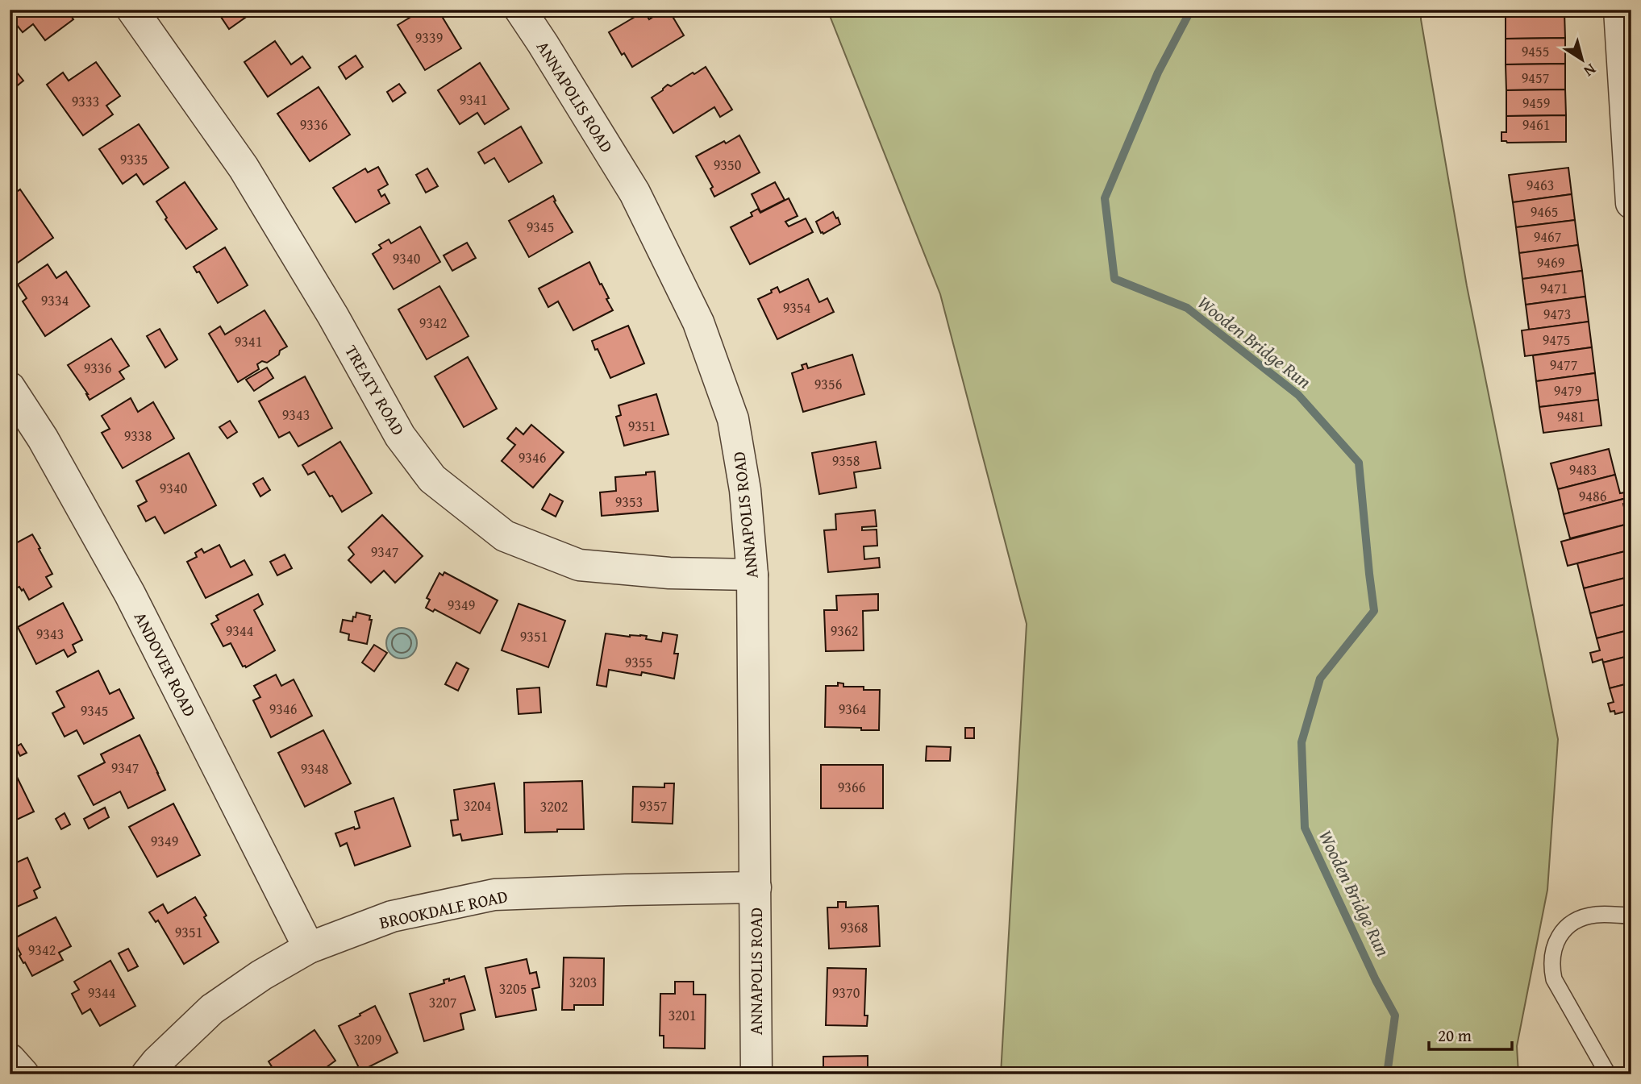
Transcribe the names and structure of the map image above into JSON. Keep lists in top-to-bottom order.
{
  "streets": {
    "street": [
      "ANNAPOLIS ROAD",
      "TREATY ROAD",
      "ANDOVER ROAD",
      "BROOKDALE ROAD"
    ]
  },
  "crossings": [
    ["ANNAPOLIS ROAD", "TREATY ROAD"],
    ["ANNAPOLIS ROAD", "BROOKDALE ROAD"],
    ["ANDOVER ROAD", "BROOKDALE ROAD"]
  ],
  "water": ["Wooden Bridge Run"],
  "house_numbers": [
    "9339",
    "9455",
    "9457",
    "9341",
    "9333",
    "9459",
    "9336",
    "9461",
    "9335",
    "9350",
    "9463",
    "9465",
    "9345",
    "9467",
    "9340",
    "9469",
    "9471",
    "9334",
    "9354",
    "9473",
    "9342",
    "9475",
    "9341",
    "9477",
    "9336",
    "9356",
    "9479",
    "9343",
    "9481",
    "9351",
    "9338",
    "9346",
    "9358",
    "9483",
    "9340",
    "9486",
    "9353",
    "9347",
    "9349",
    "9344",
    "9362",
    "9343",
    "9351",
    "9355",
    "9346",
    "9364",
    "9345",
    "9347",
    "9348",
    "9366",
    "3204",
    "9357",
    "3202",
    "9349",
    "9368",
    "9351",
    "9342",
    "3203",
    "3205",
    "9344",
    "9370",
    "3207",
    "3201",
    "3209"
  ],
  "scale_bar": "20 m",
  "north": "bottom right"
}
